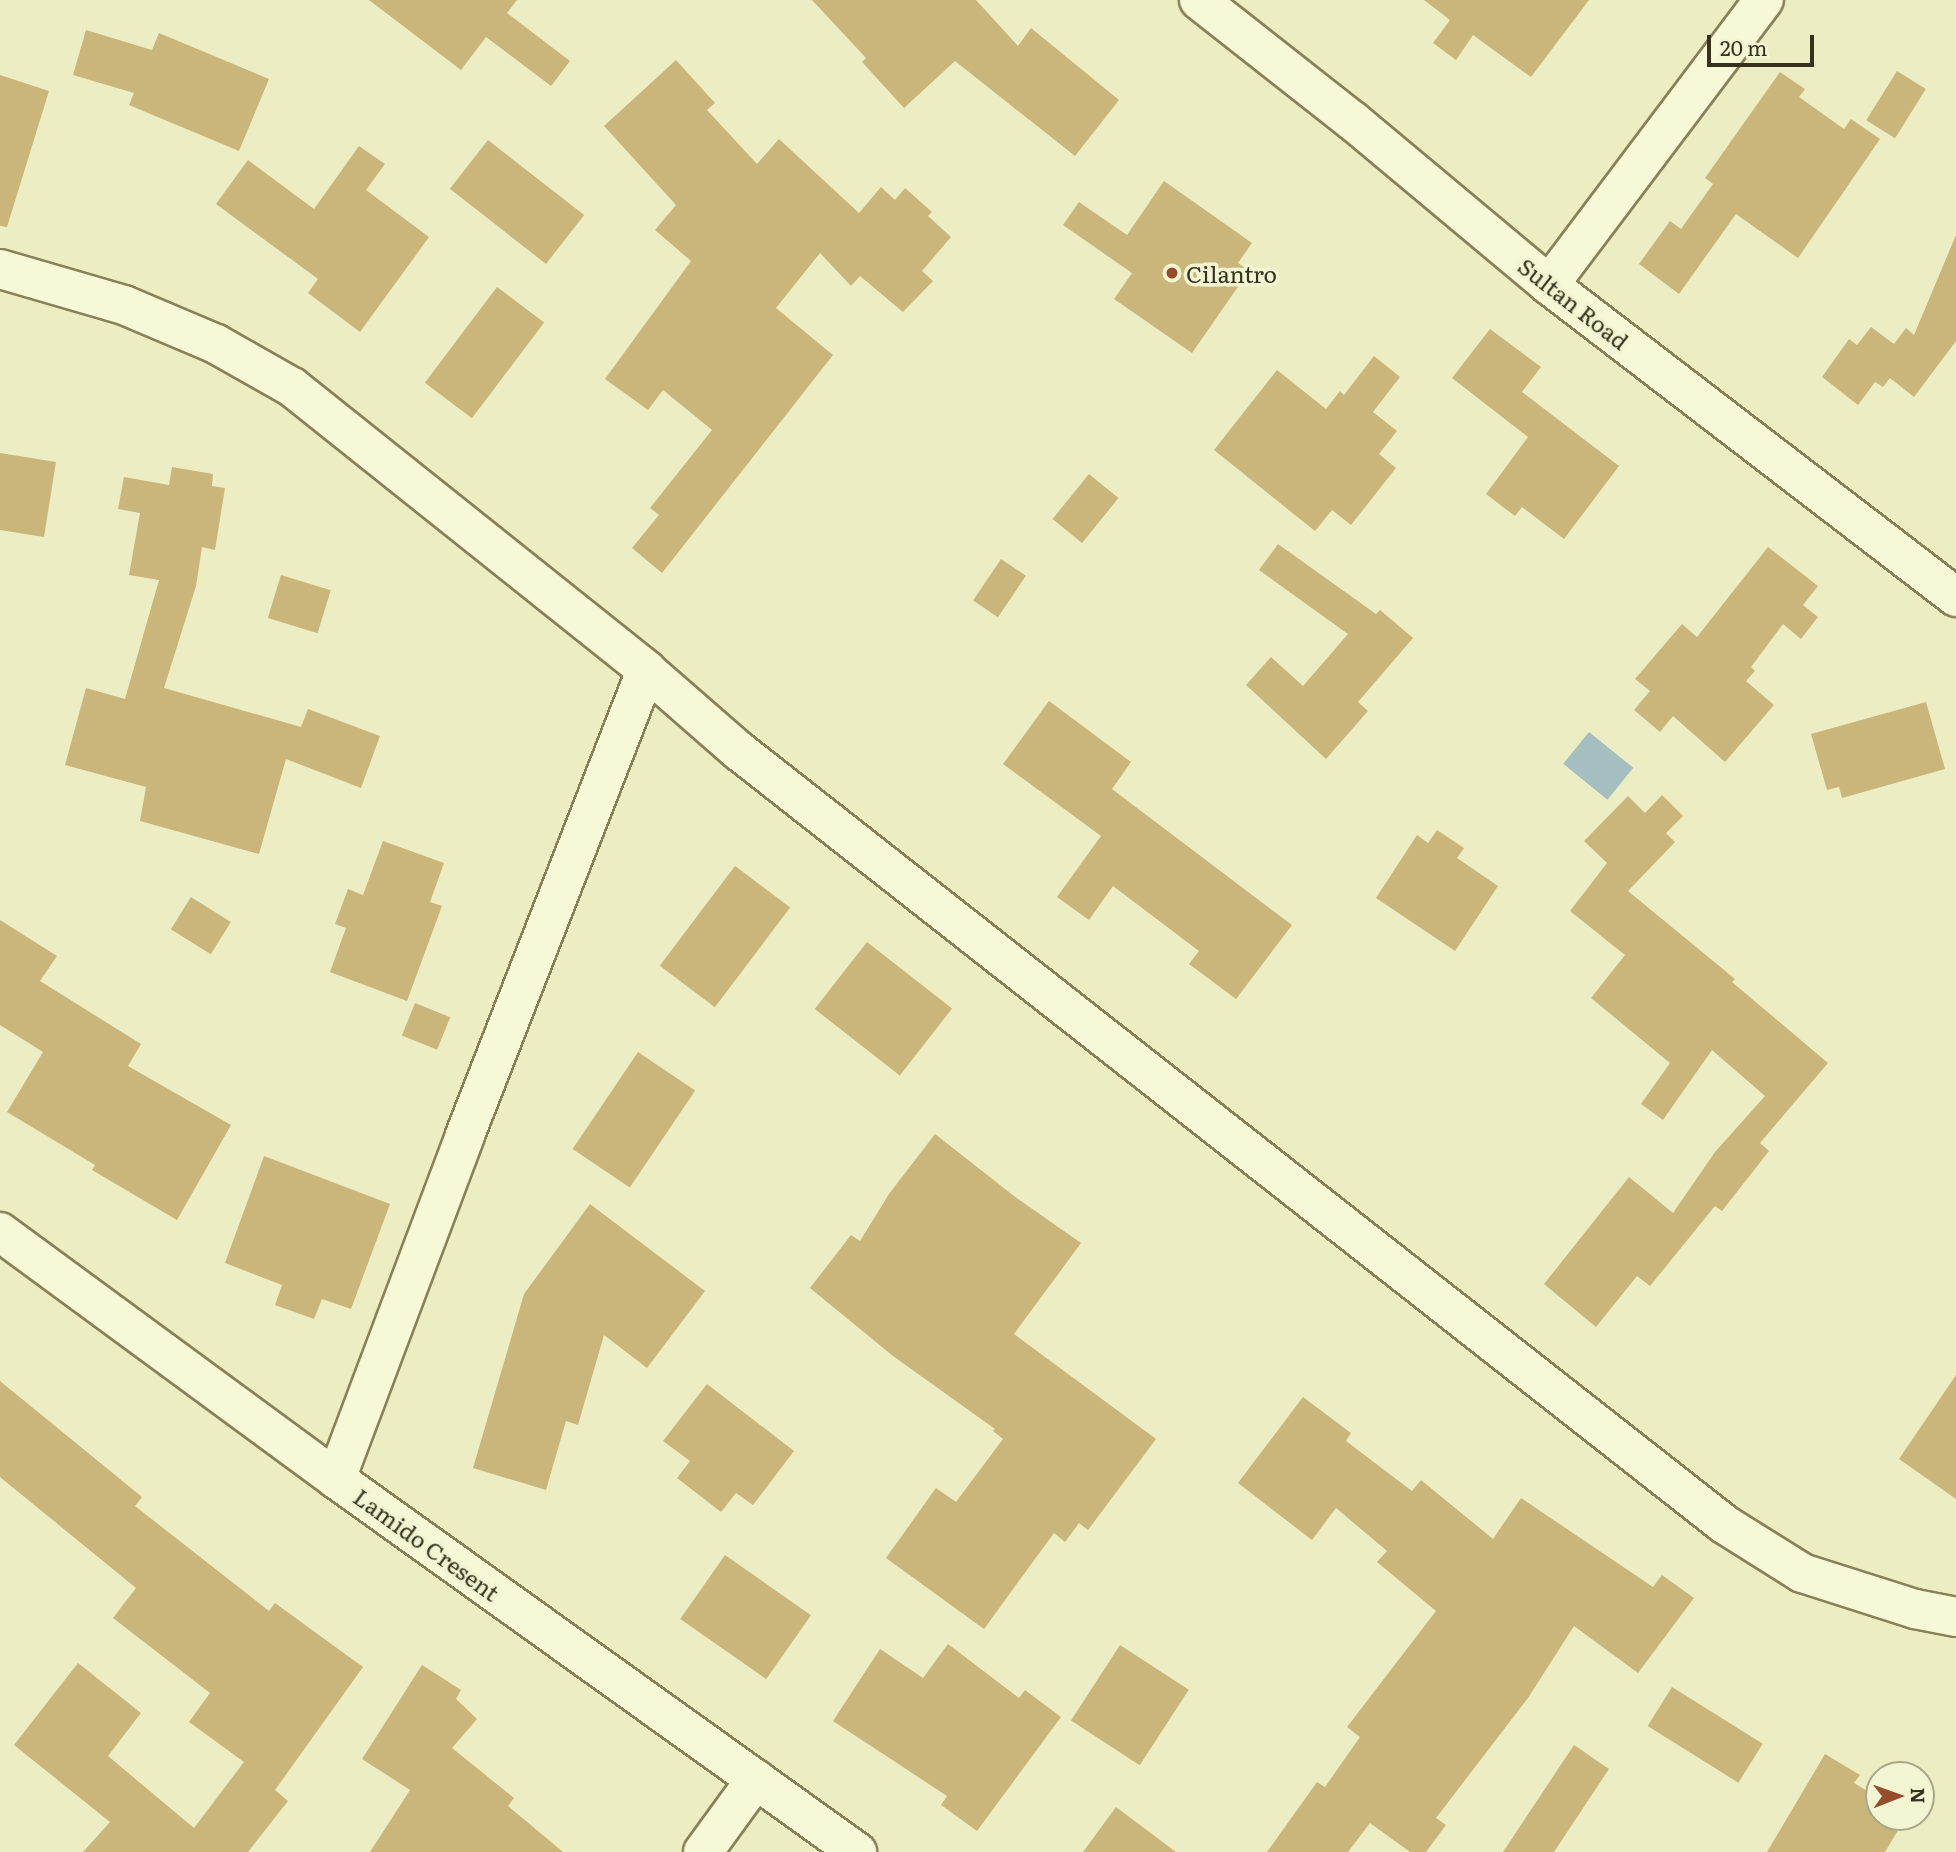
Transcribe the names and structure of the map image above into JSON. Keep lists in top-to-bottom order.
{
  "streets": {
    "street": ["Sultan Road", "Lamido Cresent"]
  },
  "places": ["Cilantro"],
  "scale_bar": "20 m",
  "north": "right"
}
